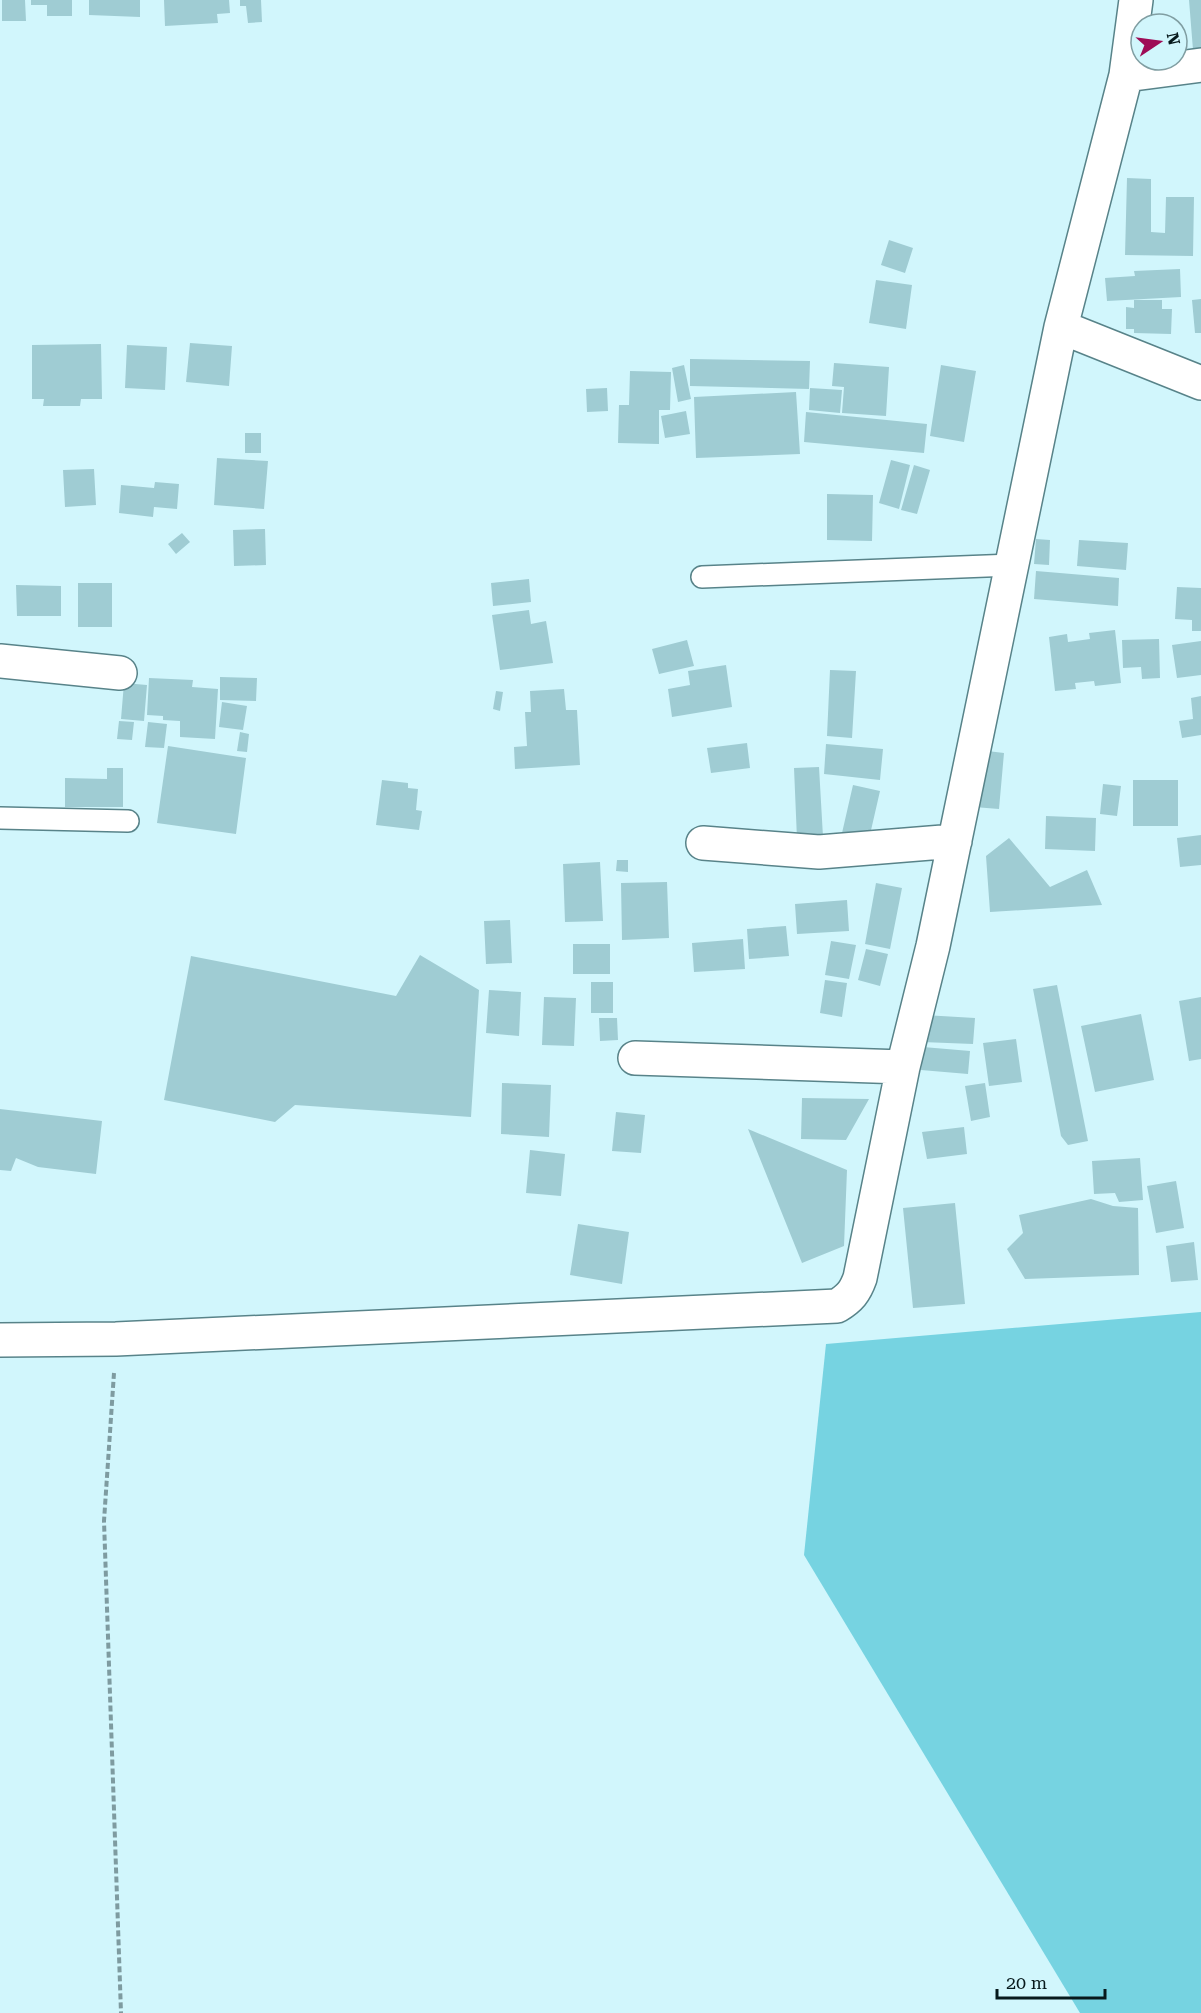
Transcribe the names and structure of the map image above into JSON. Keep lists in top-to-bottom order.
{
  "scale_bar": "20 m",
  "north": "right"
}
